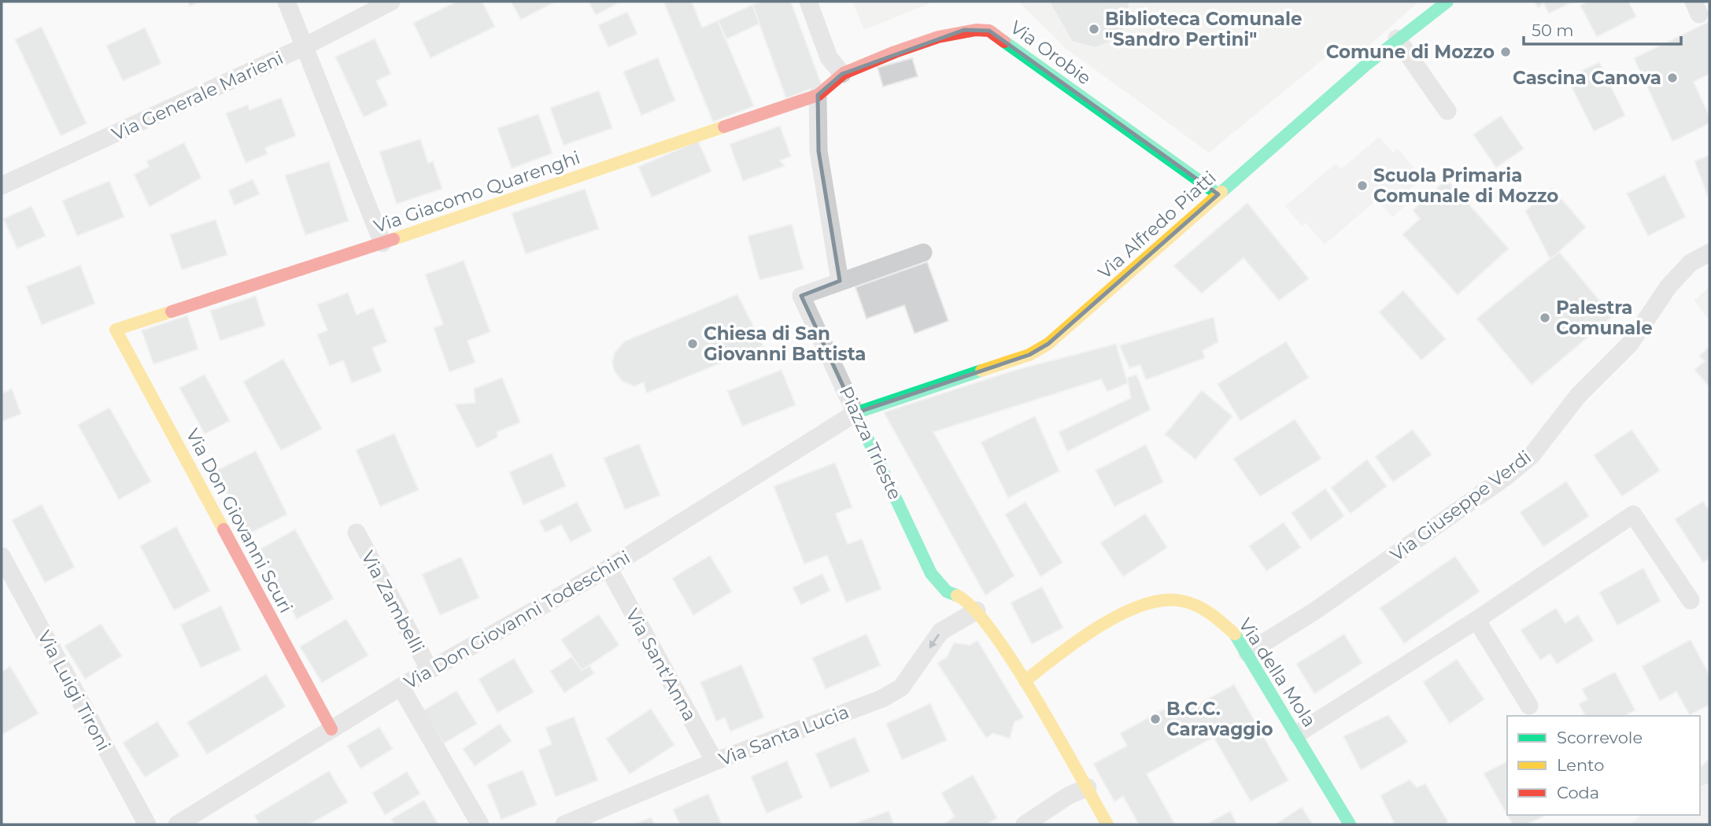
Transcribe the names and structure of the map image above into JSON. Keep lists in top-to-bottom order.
{
  "streets": {
    "street": [
      "Via Orobie",
      "Via Generale Marieni",
      "Via Giacomo Quarenghi",
      "Via Alfredo Piatti",
      "Piazza Trieste",
      "Via Giuseppe Verdi",
      "Via Don Giovanni Scuri",
      "Via Zambelli",
      "Via Don Giovanni Todeschini",
      "Via Sant'Anna",
      "Via della Mola",
      "Via Luigi Tironi",
      "Via Santa Lucia"
    ]
  },
  "crossings": [
    ["Via Orobie", "Via Giacomo Quarenghi"],
    ["Via Orobie", "Via Alfredo Piatti"],
    ["Via Giacomo Quarenghi", "Via Don Giovanni Scuri"],
    ["Via Alfredo Piatti", "Piazza Trieste"],
    ["Via Alfredo Piatti", "Via Don Giovanni Todeschini"],
    ["Piazza Trieste", "Via Don Giovanni Todeschini"],
    ["Piazza Trieste", "Via Santa Lucia"],
    ["Via Giuseppe Verdi", "Via della Mola"],
    ["Via Don Giovanni Scuri", "Via Don Giovanni Todeschini"],
    ["Via Zambelli", "Via Don Giovanni Todeschini"],
    ["Via Don Giovanni Todeschini", "Via Sant'Anna"],
    ["Via Sant'Anna", "Via Santa Lucia"]
  ],
  "one_way": ["Via Santa Lucia"],
  "places": [
    "Biblioteca Comunale \"Sandro Pertini\"",
    "Comune di Mozzo",
    "Cascina Canova",
    "Scuola Primaria Comunale di Mozzo",
    "Palestra Comunale",
    "Chiesa di San Giovanni Battista",
    "B.C.C. Caravaggio"
  ],
  "legend": ["Scorrevole", "Lento", "Coda"],
  "scale_bar": "50 m"
}
